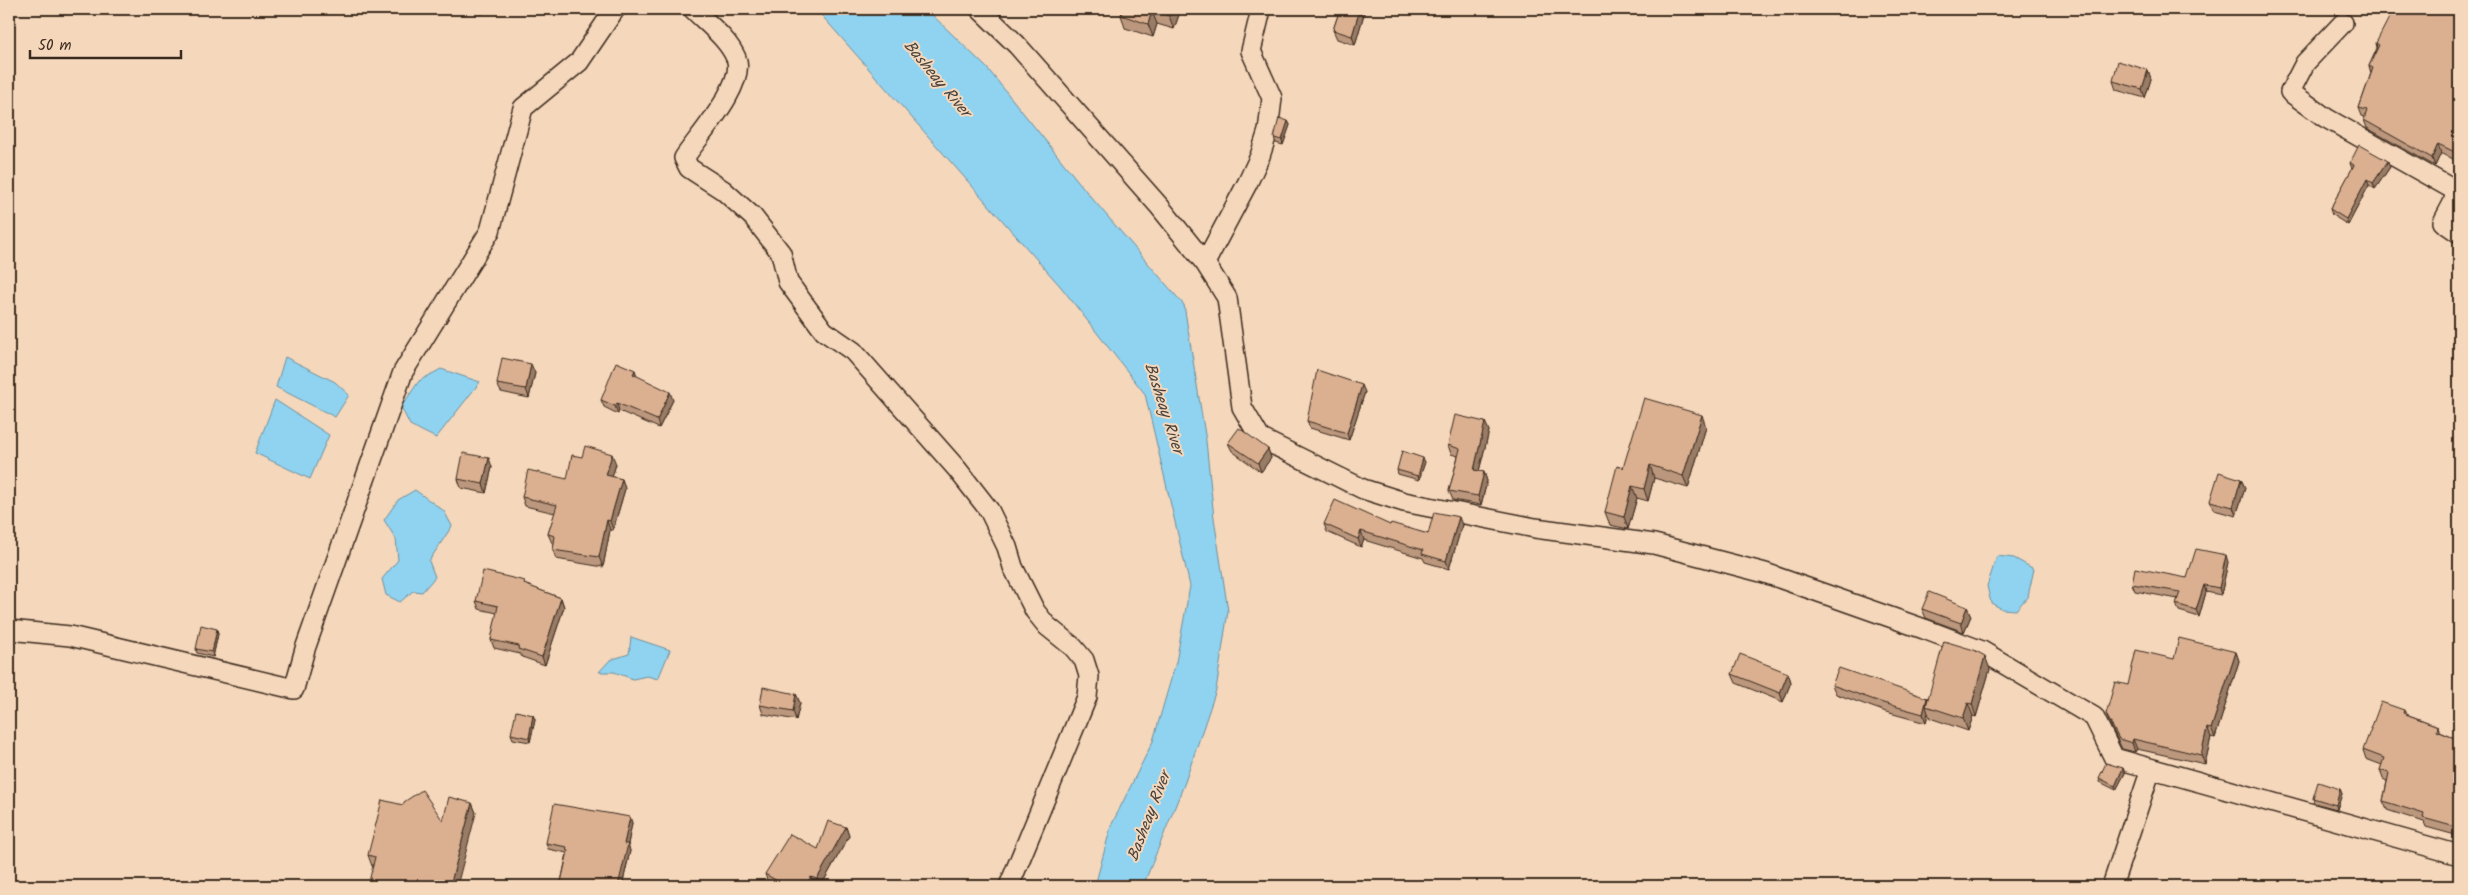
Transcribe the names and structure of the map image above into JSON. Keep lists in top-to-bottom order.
{
  "water": ["Basheay River"],
  "scale_bar": "50 m"
}
